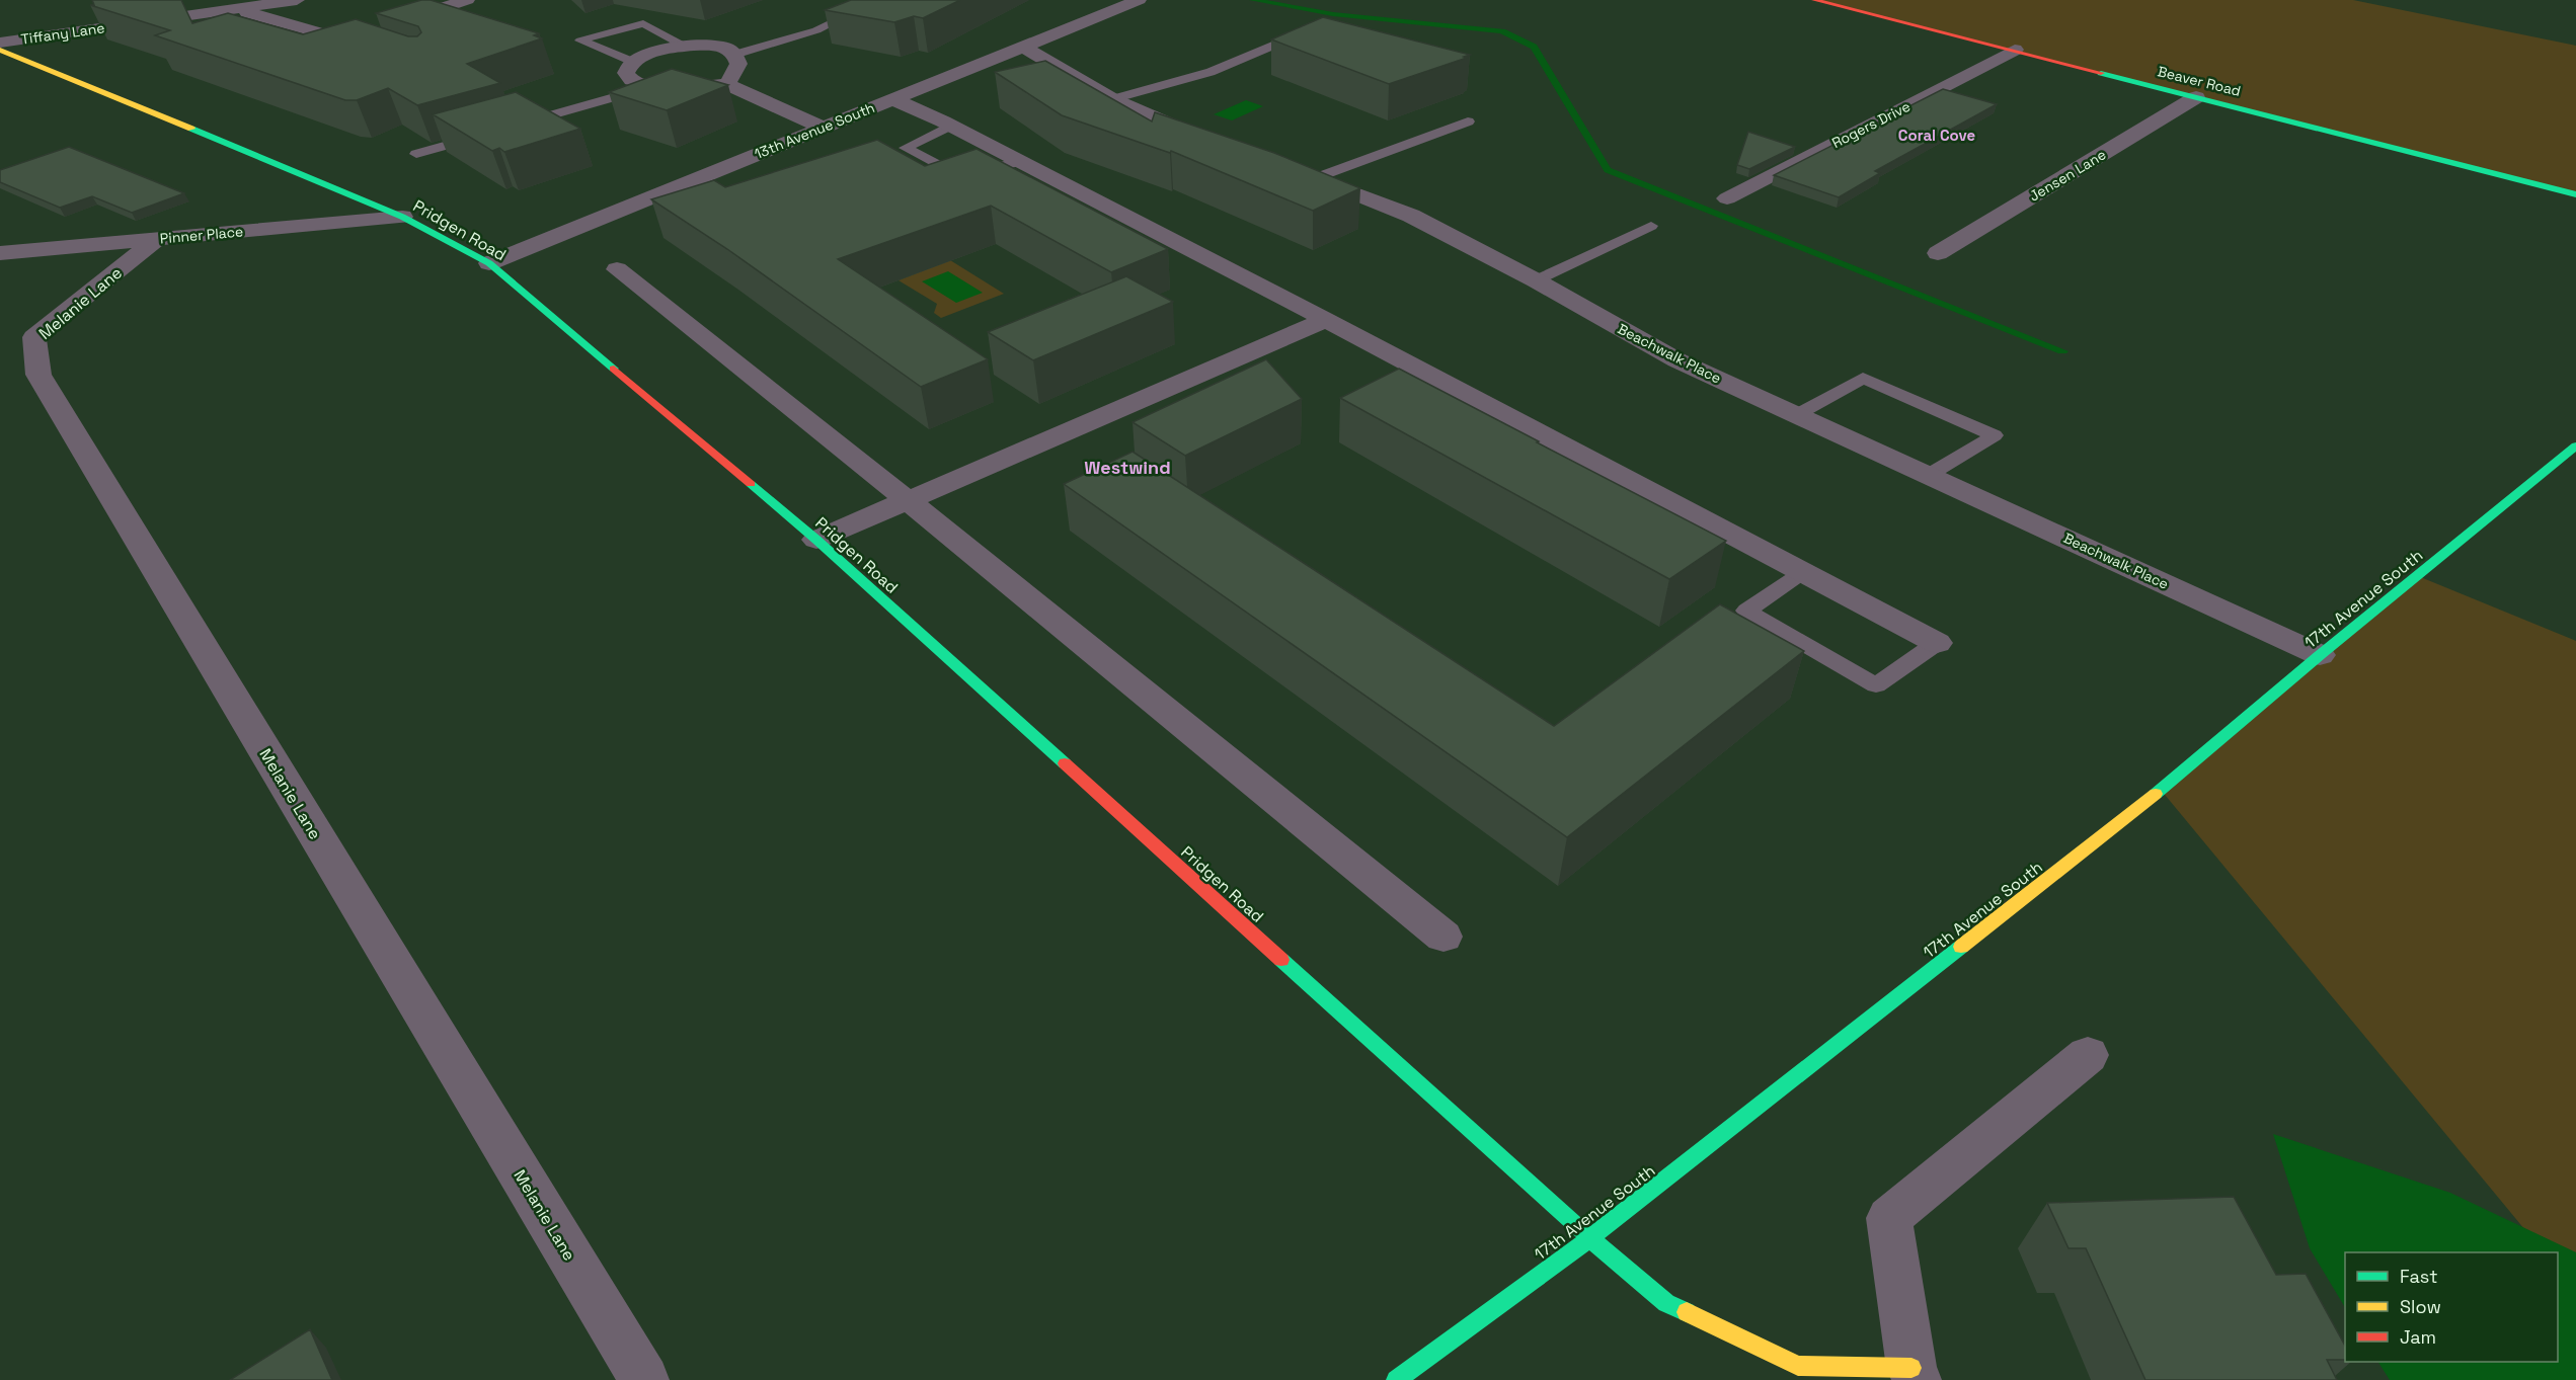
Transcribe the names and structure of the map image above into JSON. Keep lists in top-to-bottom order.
{
  "streets": {
    "street": [
      "Tiffany Lane",
      "Beaver Road",
      "Rogers Drive",
      "13th Avenue South",
      "Jensen Lane",
      "Pridgen Road",
      "Pinner Place",
      "Melanie Lane",
      "Beachwalk Place",
      "17th Avenue South"
    ]
  },
  "crossings": [
    ["Beaver Road", "Rogers Drive"],
    ["Beaver Road", "Jensen Lane"],
    ["13th Avenue South", "Pridgen Road"],
    ["Pridgen Road", "Pinner Place"],
    ["Pridgen Road", "17th Avenue South"],
    ["Pinner Place", "Melanie Lane"],
    ["Beachwalk Place", "17th Avenue South"]
  ],
  "districts": ["Coral Cove", "Westwind"],
  "legend": ["Fast", "Slow", "Jam"]
}
